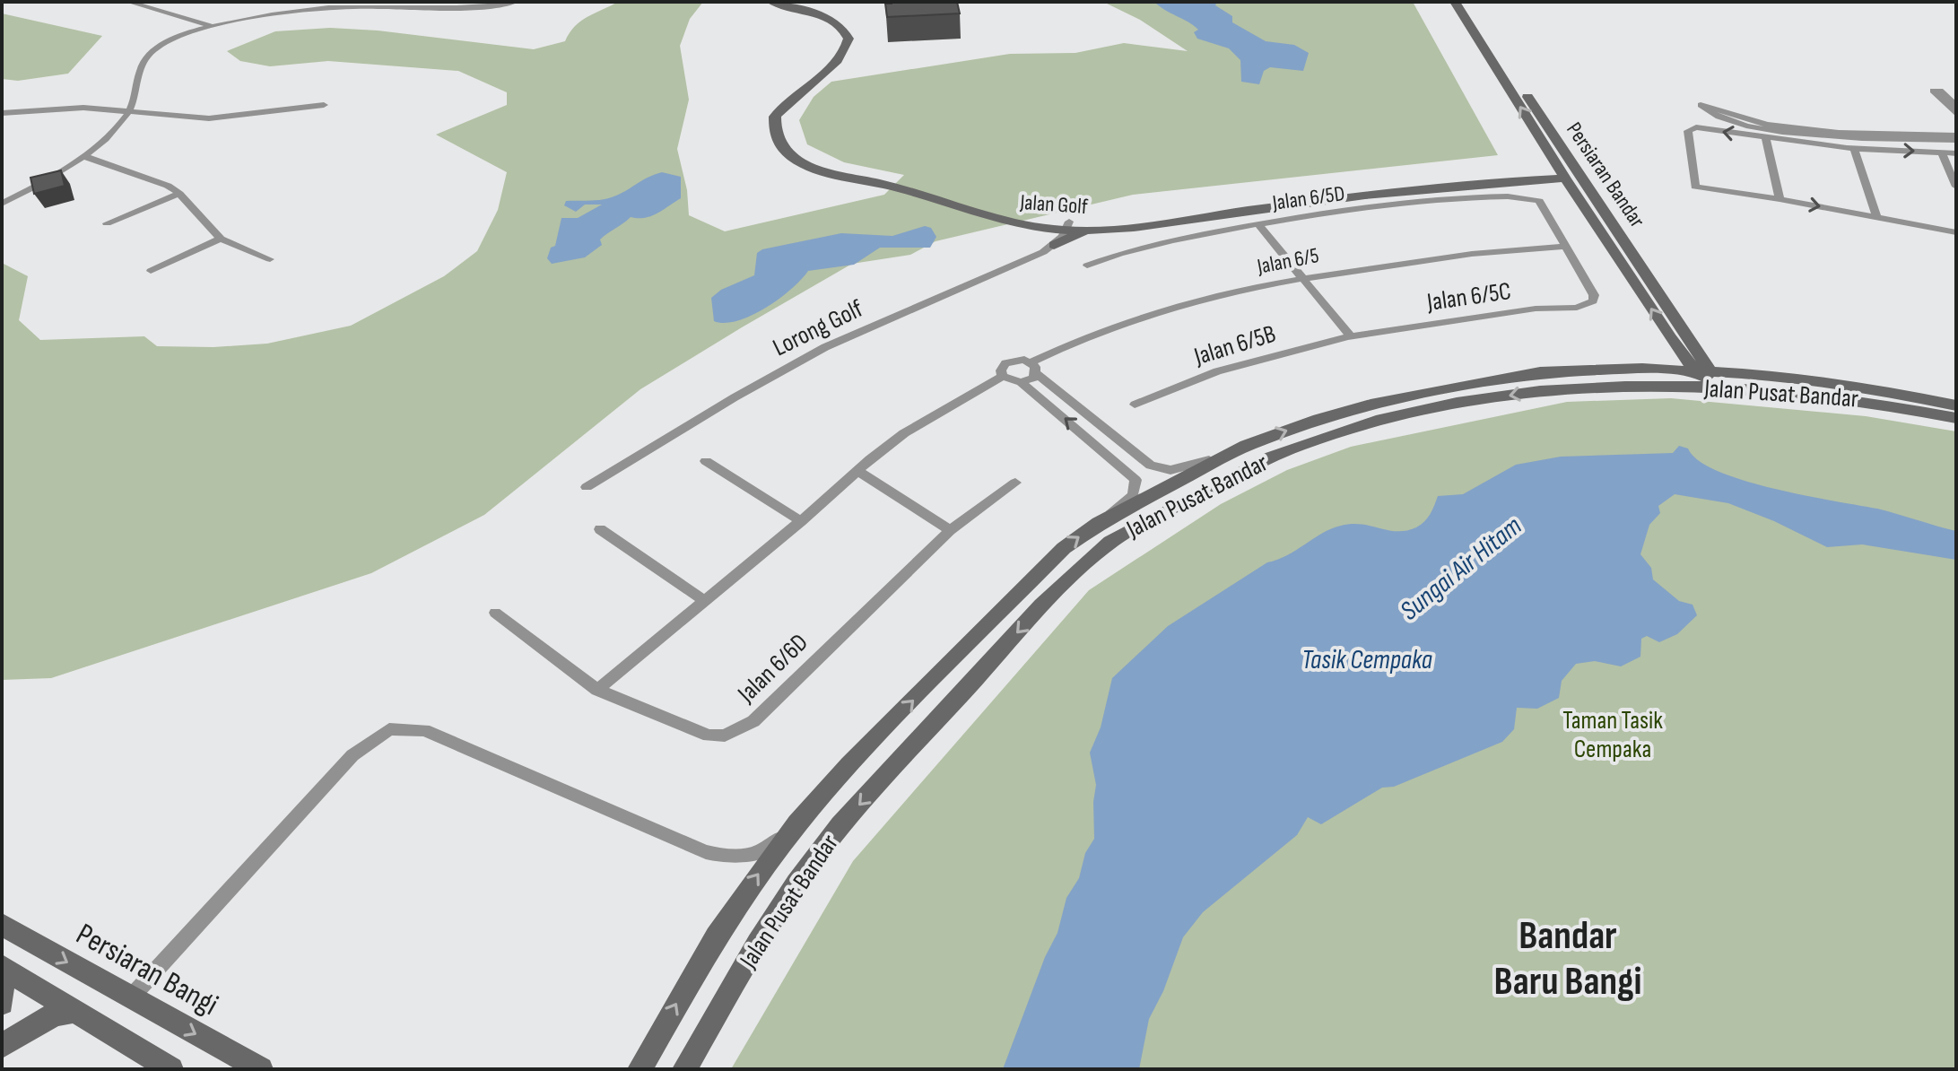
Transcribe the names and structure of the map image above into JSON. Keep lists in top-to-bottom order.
{
  "streets": {
    "main road": [
      "Persiaran Bandar",
      "Jalan Golf",
      "Jalan Pusat Bandar",
      "Persiaran Bangi"
    ],
    "street": [
      "Jalan 6/5D",
      "Jalan 6/5",
      "Jalan 6/5C",
      "Lorong Golf",
      "Jalan 6/5B",
      "Jalan 6/6D"
    ]
  },
  "crossings": [
    ["Persiaran Bandar", "Jalan Golf"],
    ["Persiaran Bandar", "Jalan Pusat Bandar"],
    ["Jalan 6/5D", "Jalan 6/5"],
    ["Jalan 6/5D", "Jalan 6/5C"],
    ["Jalan Golf", "Lorong Golf"],
    ["Jalan 6/5", "Jalan 6/5C"],
    ["Jalan 6/5C", "Jalan 6/5B"],
    ["Jalan Pusat Bandar", "Persiaran Bangi"]
  ],
  "districts": ["Bandar Baru Bangi"],
  "water": ["Sungai Air Hitam", "Tasik Cempaka"],
  "parks": ["Taman Tasik Cempaka"]
}
